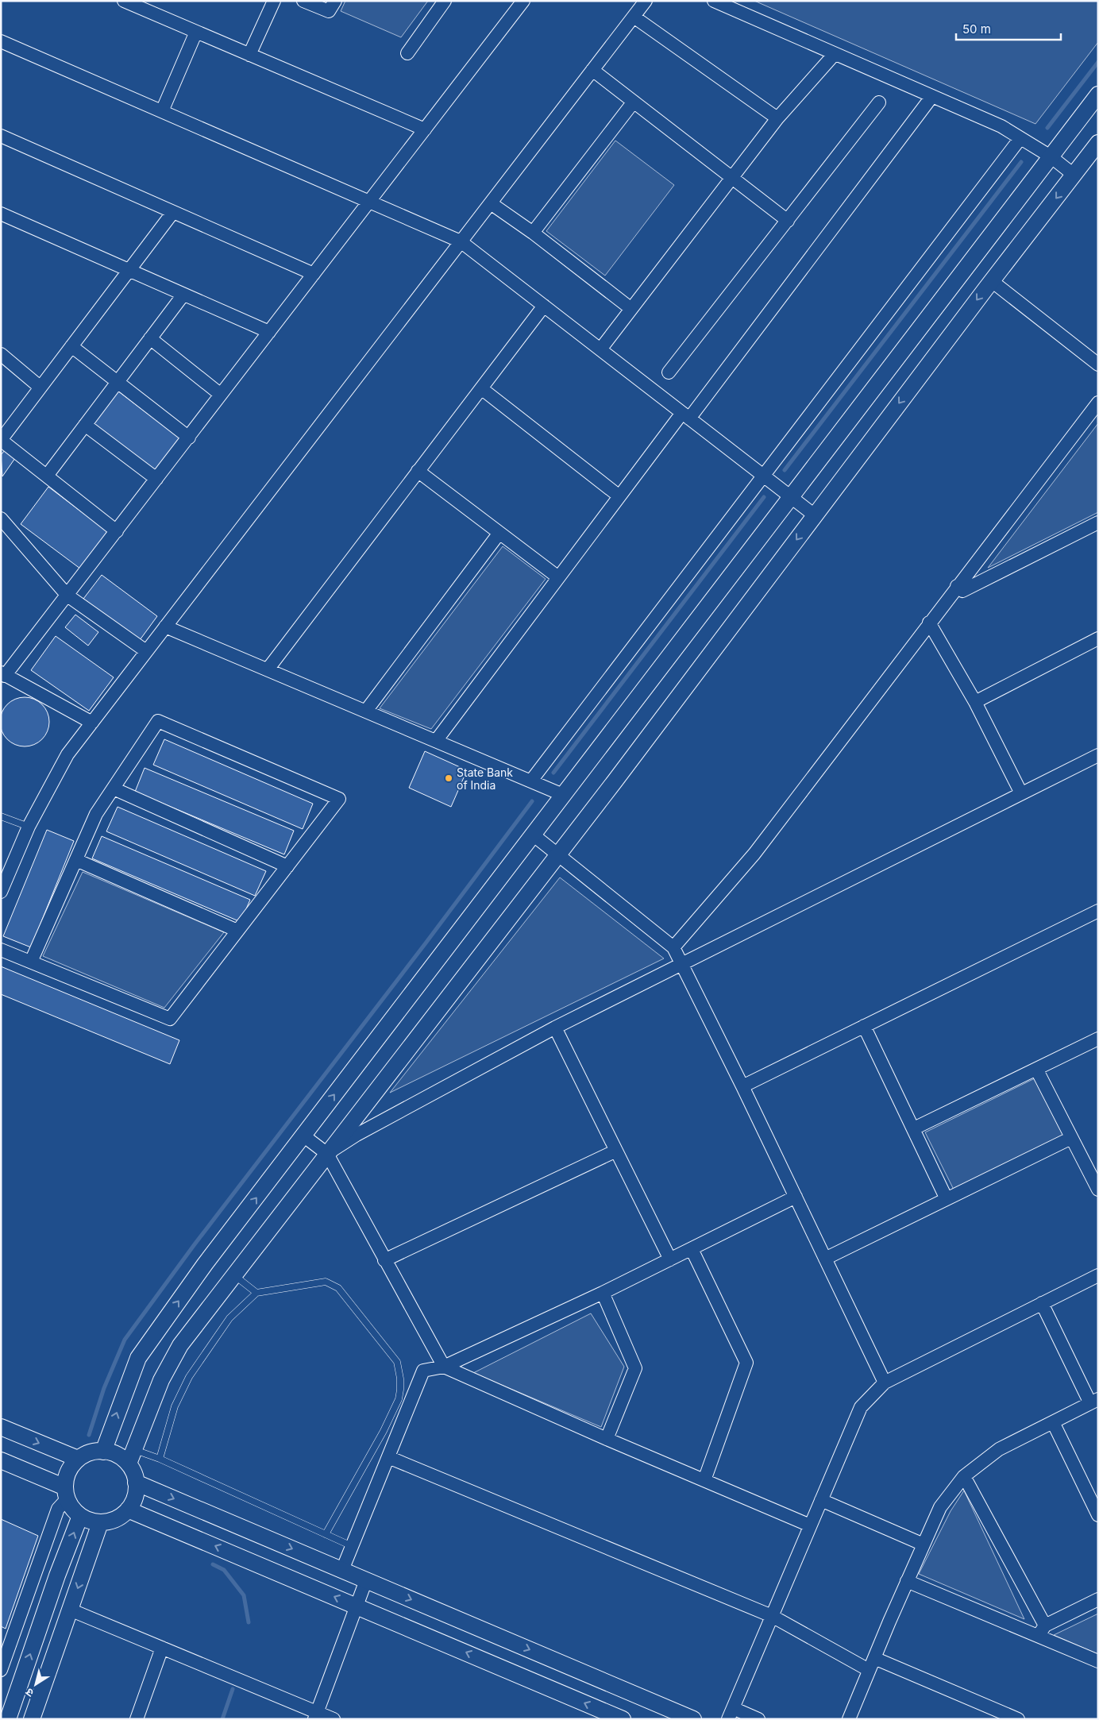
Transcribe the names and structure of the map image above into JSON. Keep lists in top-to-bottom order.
{
  "places": ["State Bank of India"],
  "scale_bar": "50 m",
  "north": "bottom left"
}
